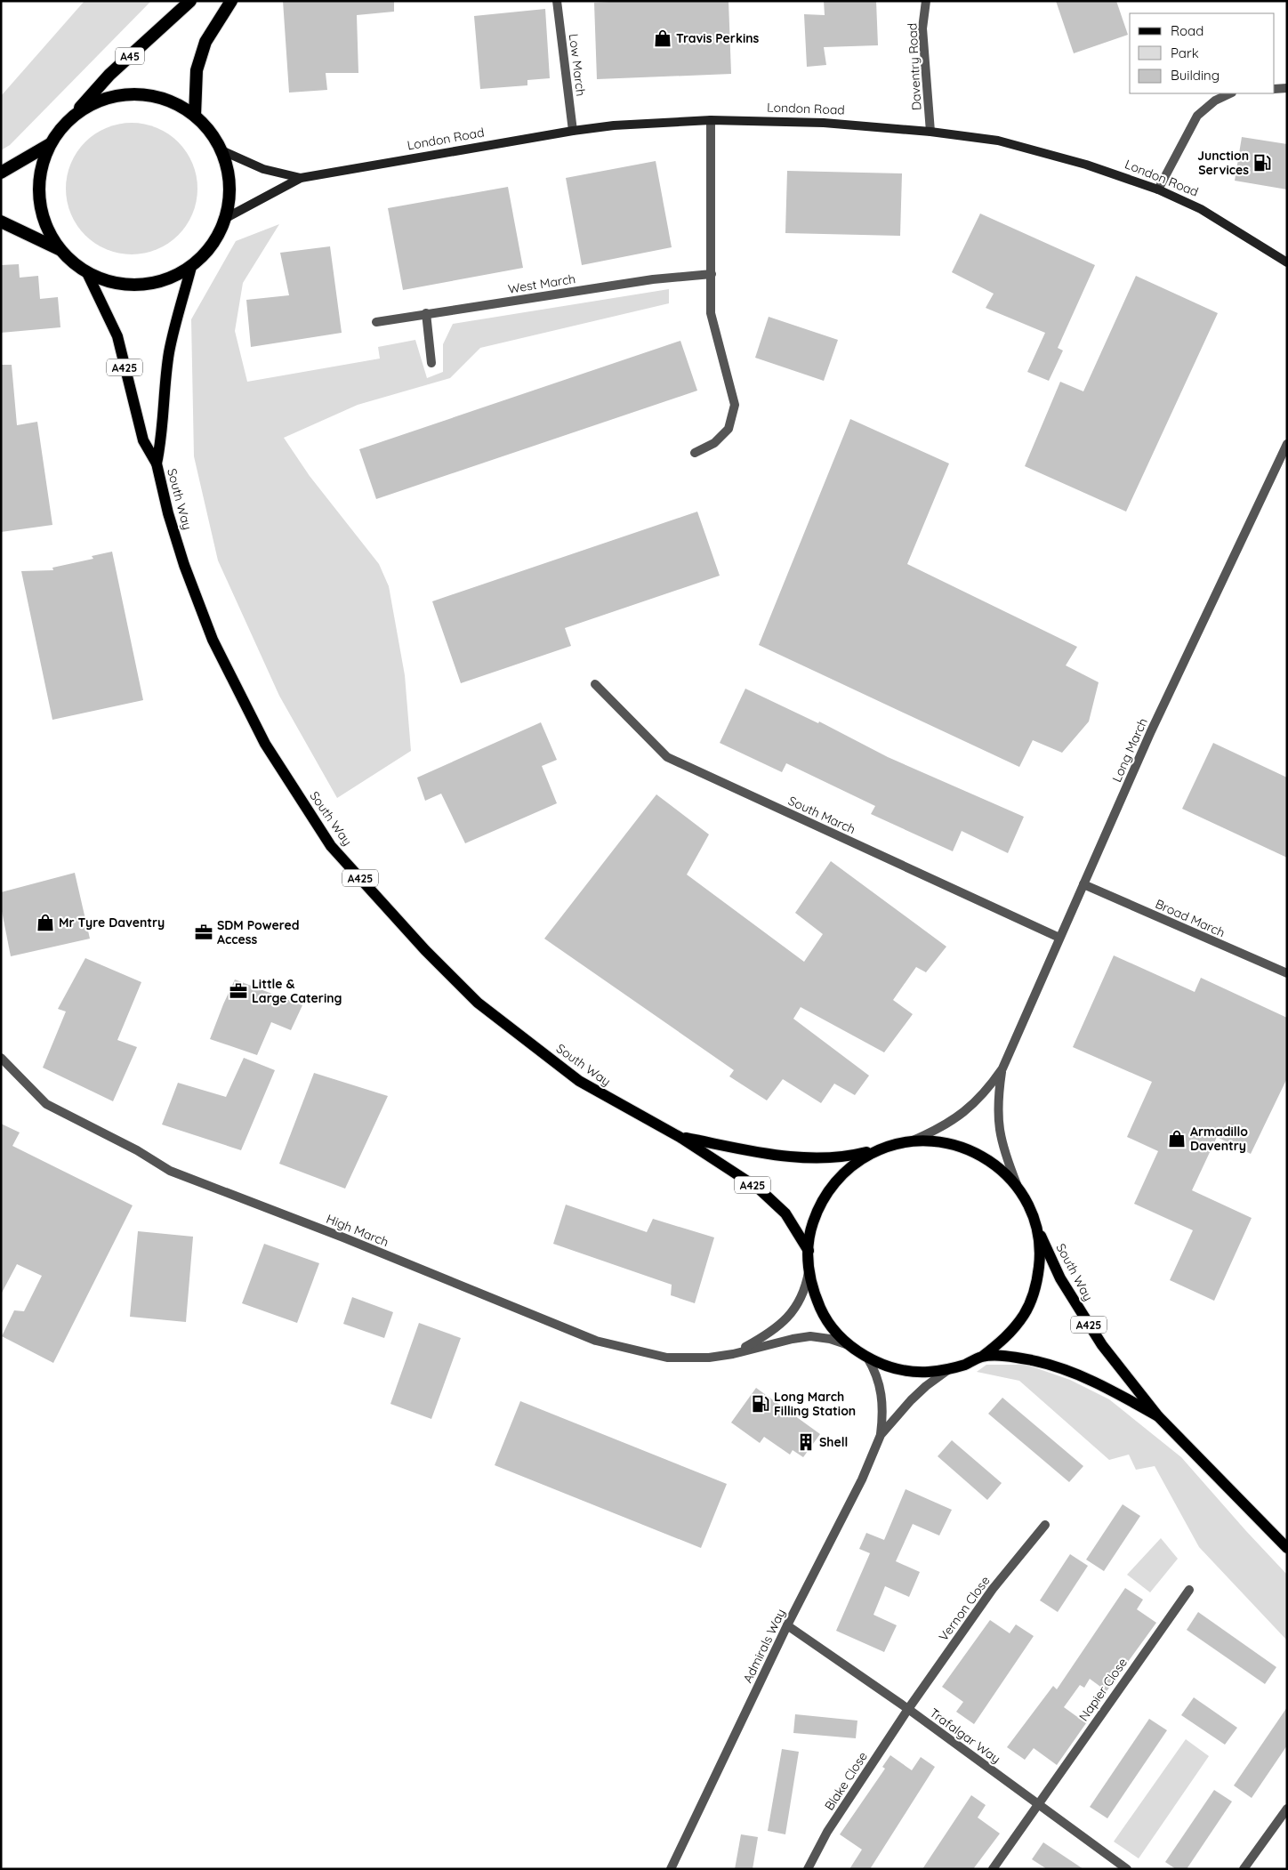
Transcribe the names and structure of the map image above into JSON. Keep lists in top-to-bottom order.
{
  "streets": {
    "highway": ["A45"],
    "main road": ["London Road", "A425", "South Way"],
    "street": [
      "Low March",
      "Daventry Road",
      "West March",
      "Long March",
      "South March",
      "Broad March",
      "High March",
      "Vernon Close",
      "Admirals Way",
      "Napier Close",
      "Trafalgar Way",
      "Blake Close"
    ]
  },
  "crossings": [
    ["Low March", "London Road"],
    ["Daventry Road", "London Road"],
    ["Long March", "South March"],
    ["Long March", "Broad March"],
    ["Vernon Close", "Trafalgar Way"],
    ["Vernon Close", "Blake Close"],
    ["Admirals Way", "Trafalgar Way"],
    ["Napier Close", "Trafalgar Way"],
    ["Trafalgar Way", "Blake Close"]
  ],
  "places": {
    "shop": ["Travis Perkins", "Mr Tyre Daventry", "Armadillo Daventry"],
    "fuel station": ["Junction Services", "Long March Filling Station"],
    "office": ["SDM Powered Access", "Little & Large Catering"],
    "building": ["Shell"]
  },
  "legend": ["Road", "Park", "Building"]
}
